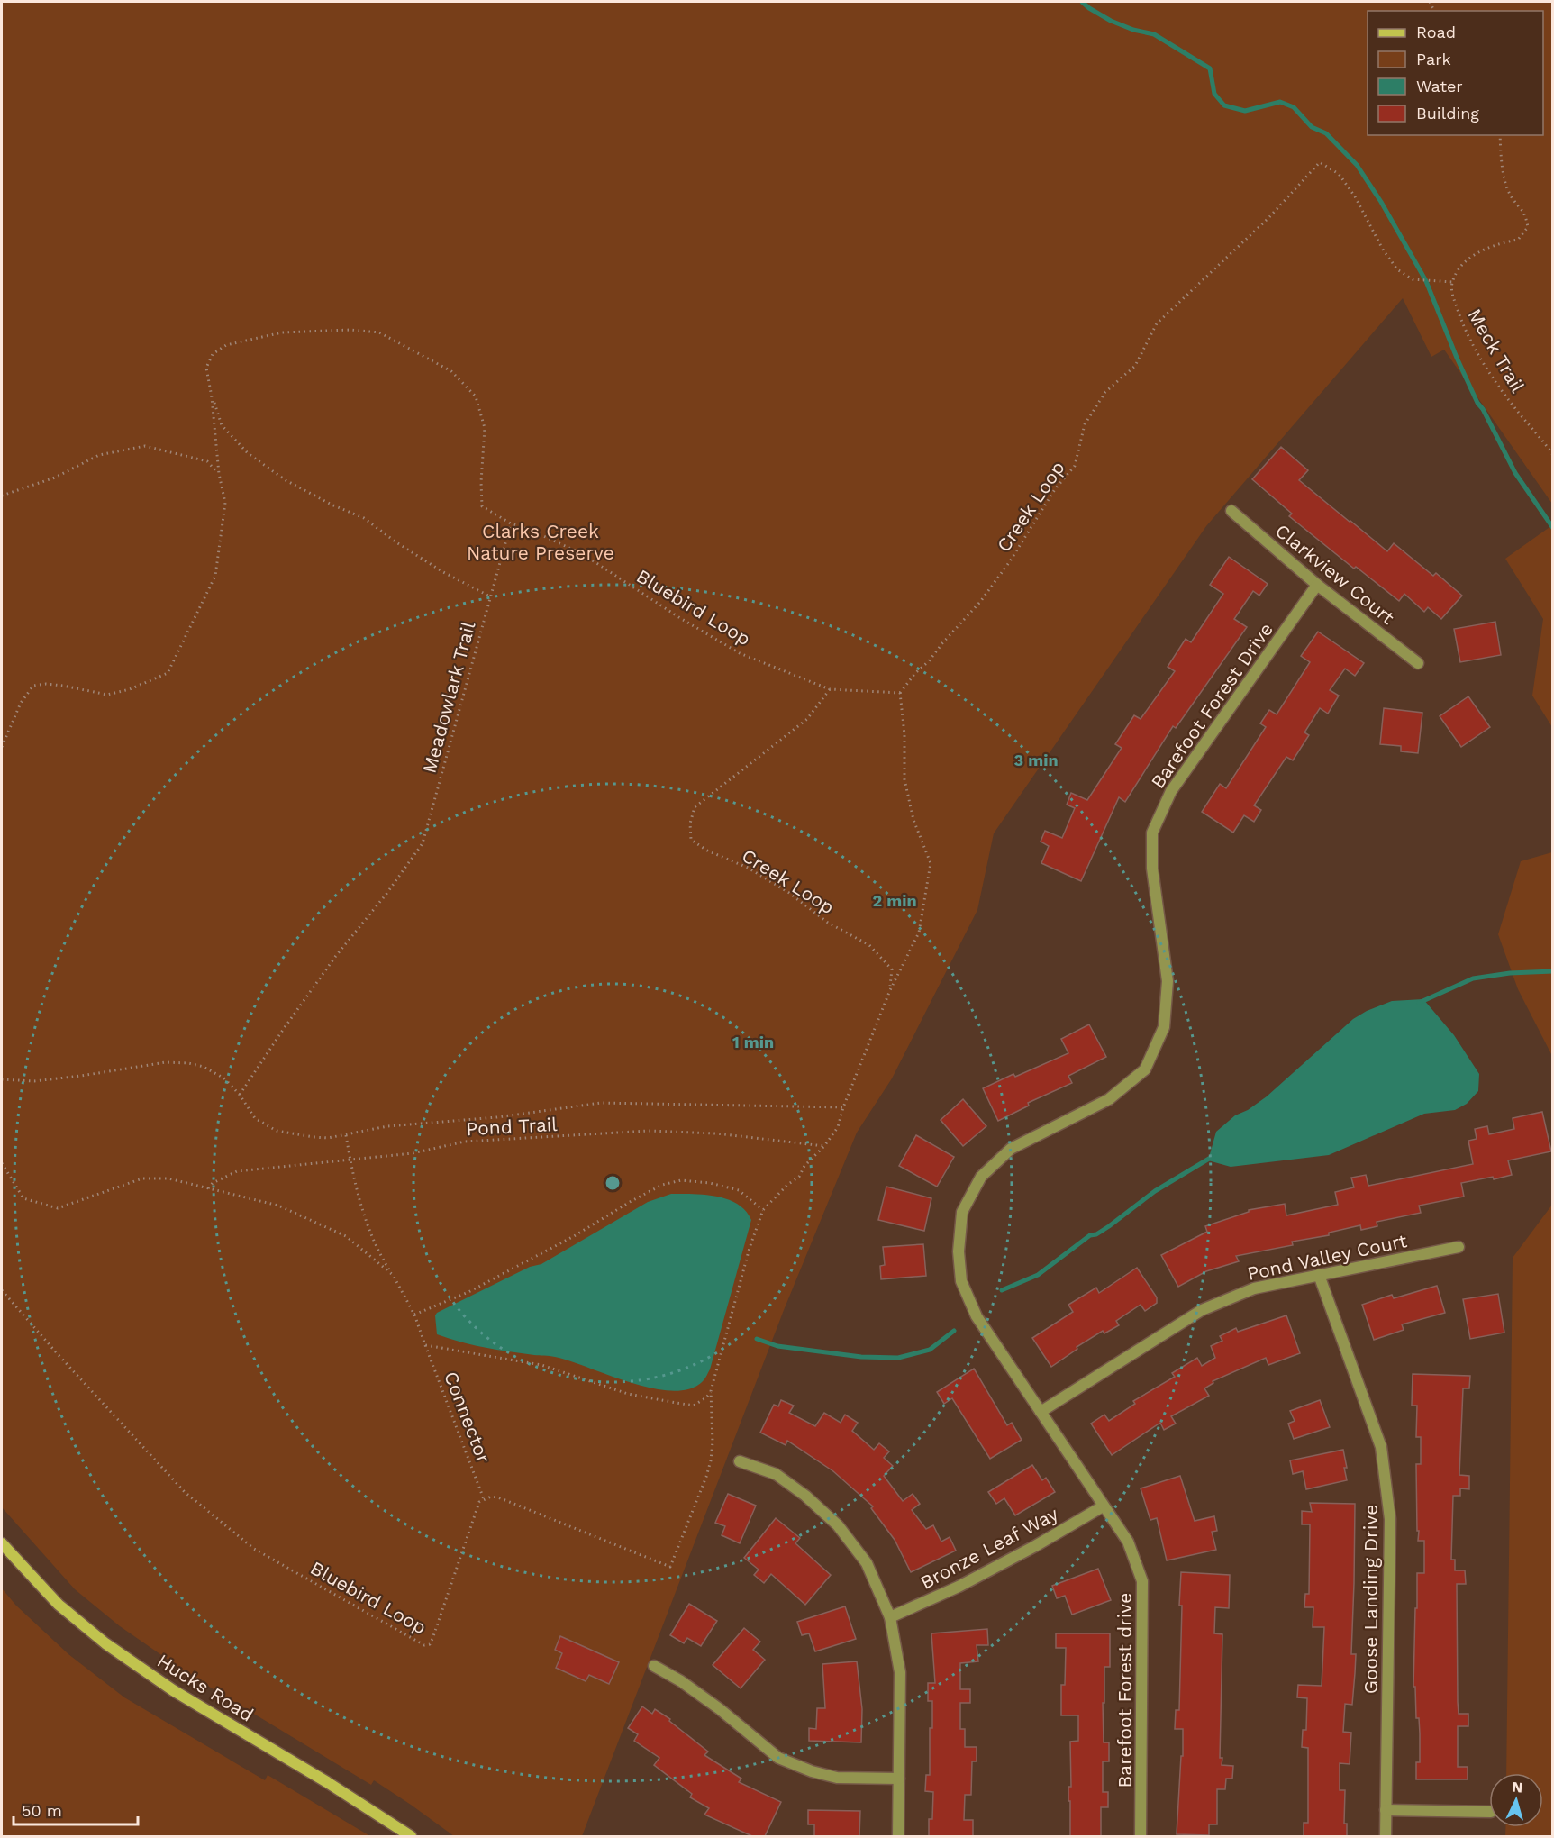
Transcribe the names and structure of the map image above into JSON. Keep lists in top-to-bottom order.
{
  "streets": {
    "main road": ["Hucks Road"],
    "street": [
      "Clarkview Court",
      "Barefoot Forest Drive",
      "Pond Valley Court",
      "Bronze Leaf Way",
      "Goose Landing Drive",
      "Barefoot Forest drive"
    ],
    "path": [
      "Meck Trail",
      "Creek Loop",
      "Bluebird Loop",
      "Meadowlark Trail",
      "Pond Trail",
      "Connector"
    ]
  },
  "crossings": [
    ["Meck Trail", "Creek Loop"],
    ["Creek Loop", "Bluebird Loop"],
    ["Clarkview Court", "Barefoot Forest Drive"],
    ["Bluebird Loop", "Connector"],
    ["Meadowlark Trail", "Pond Trail"],
    ["Barefoot Forest Drive", "Pond Valley Court"],
    ["Barefoot Forest Drive", "Barefoot Forest drive"],
    ["Pond Valley Court", "Goose Landing Drive"],
    ["Pond Valley Court", "Barefoot Forest drive"],
    ["Bronze Leaf Way", "Barefoot Forest drive"]
  ],
  "parks": ["Clarks Creek Nature Preserve"],
  "legend": [
    "Road",
    "Park",
    "Water",
    "Building"
  ],
  "scale_bar": "50 m",
  "north": "top",
  "rings": ["3 min", "2 min", "1 min"]
}
